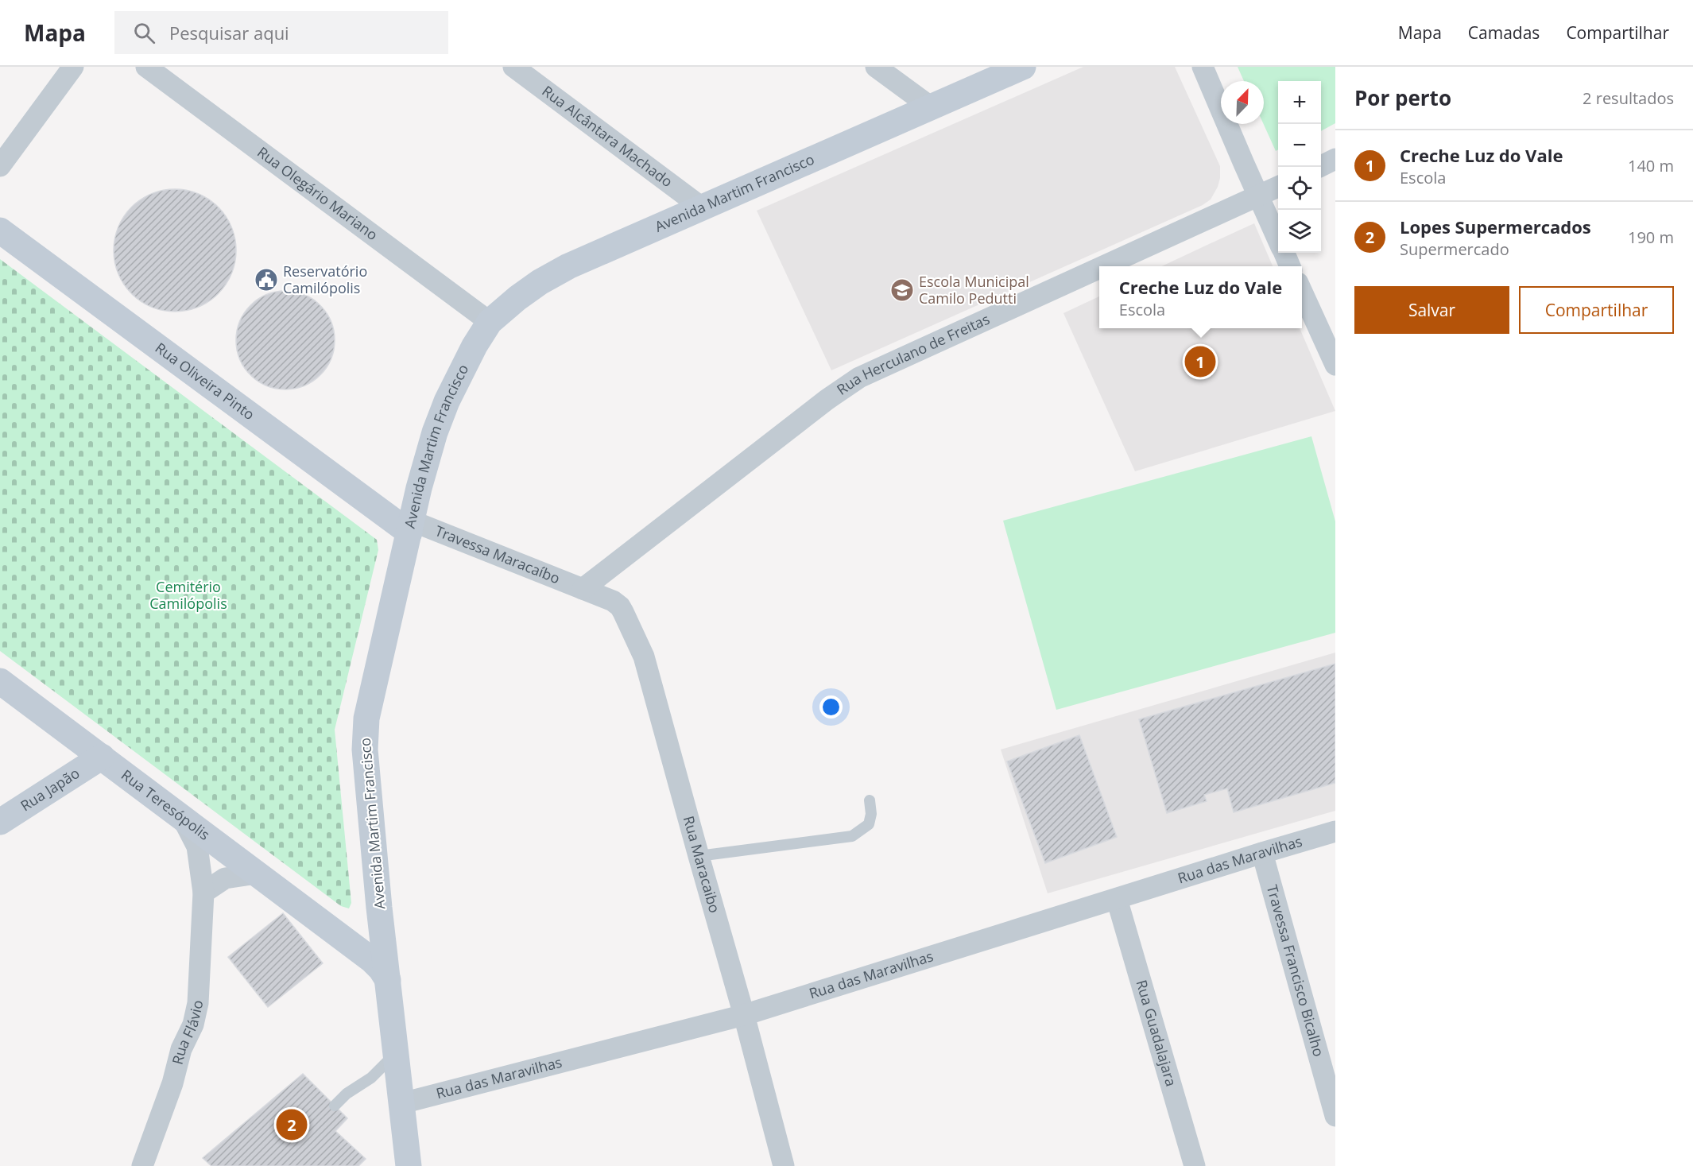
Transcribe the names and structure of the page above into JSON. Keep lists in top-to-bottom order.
{
  "streets": {
    "main road": [
      "Avenida Martim Francisco",
      "Rua Oliveira Pinto",
      "Rua Japão",
      "Rua Teresópolis"
    ],
    "street": [
      "Rua Alcântara Machado",
      "Rua Olegário Mariano",
      "Rua Herculano de Freitas",
      "Travessa Maracaíbo",
      "Rua das Maravilhas",
      "Rua Maracaibo",
      "Travessa Francisco Bicalho",
      "Rua Flávio",
      "Rua Guadalajara"
    ]
  },
  "crossings": [
    ["Rua Alcântara Machado", "Avenida Martim Francisco"],
    ["Avenida Martim Francisco", "Rua Olegário Mariano"],
    ["Avenida Martim Francisco", "Rua Oliveira Pinto"],
    ["Avenida Martim Francisco", "Travessa Maracaíbo"],
    ["Avenida Martim Francisco", "Rua Teresópolis"],
    ["Avenida Martim Francisco", "Rua das Maravilhas"],
    ["Rua Herculano de Freitas", "Travessa Maracaíbo"],
    ["Rua Herculano de Freitas", "Rua Maracaibo"],
    ["Rua Oliveira Pinto", "Travessa Maracaíbo"],
    ["Travessa Maracaíbo", "Rua Maracaibo"],
    ["Rua Japão", "Rua Teresópolis"],
    ["Rua Teresópolis", "Rua Flávio"],
    ["Rua das Maravilhas", "Rua Maracaibo"],
    ["Rua das Maravilhas", "Travessa Francisco Bicalho"],
    ["Rua das Maravilhas", "Rua Guadalajara"]
  ],
  "parks": ["Cemitério Camilópolis"],
  "places": {
    "public building": ["Reservatório Camilópolis"],
    "school or university": ["Escola Municipal Camilo Pedutti"]
  },
  "north": "top right",
  "page": {
    "header": "Mapa",
    "search": "Pesquisar aqui",
    "nav": ["Mapa", "Camadas", "Compartilhar"],
    "heading": ["Por perto", "2 resultados"],
    "map_buttons": ["+", "−"],
    "list": [
      {
        "mark": "1",
        "name": "Creche Luz do Vale",
        "note": "Escola",
        "value": "140 m"
      },
      {
        "mark": "2",
        "name": "Lopes Supermercados",
        "note": "Supermercado",
        "value": "190 m"
      }
    ],
    "popup": ["Creche Luz do Vale", "Escola"],
    "buttons": ["Salvar", "Compartilhar"],
    "pins": ["1", "2"]
  }
}
